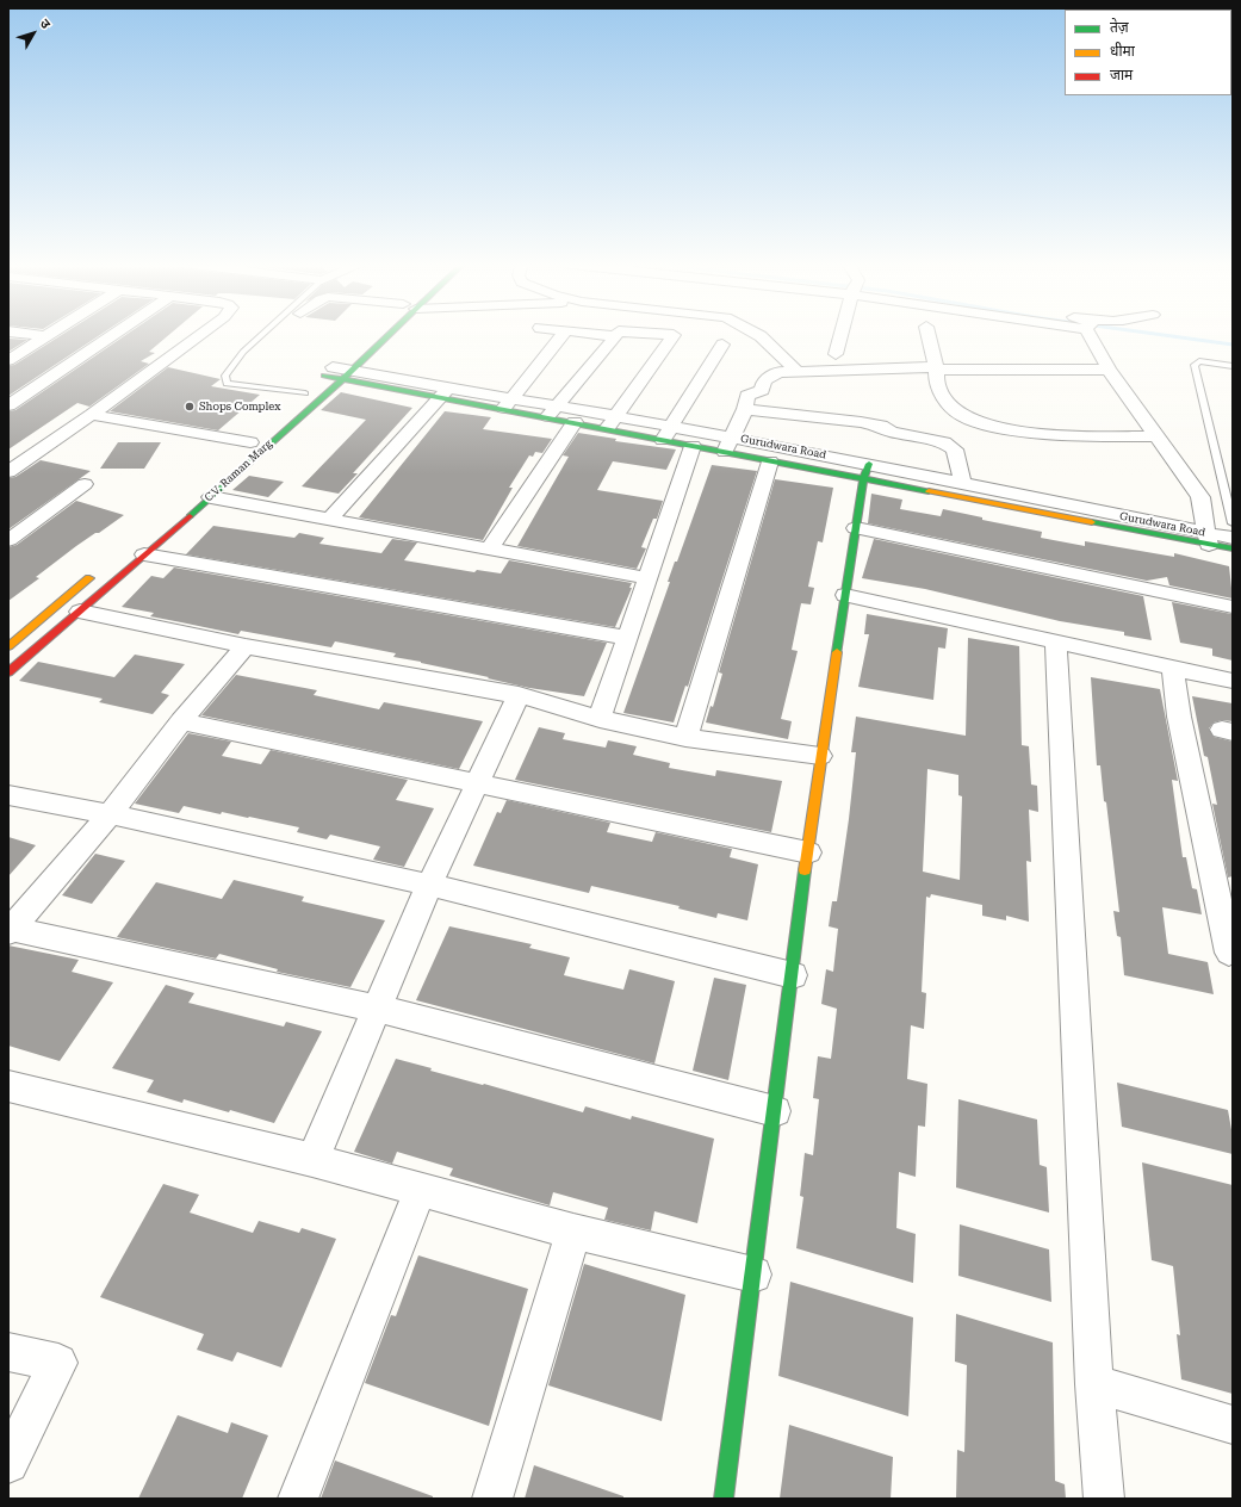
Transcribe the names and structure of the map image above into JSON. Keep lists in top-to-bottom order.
{
  "streets": {
    "street": ["Gurudwara Road", "C.V. Raman Marg"]
  },
  "crossings": [
    ["Gurudwara Road", "C.V. Raman Marg"]
  ],
  "places": ["Shops Complex"],
  "legend": ["तेज़", "धीमा", "जाम"],
  "north": "top right"
}
